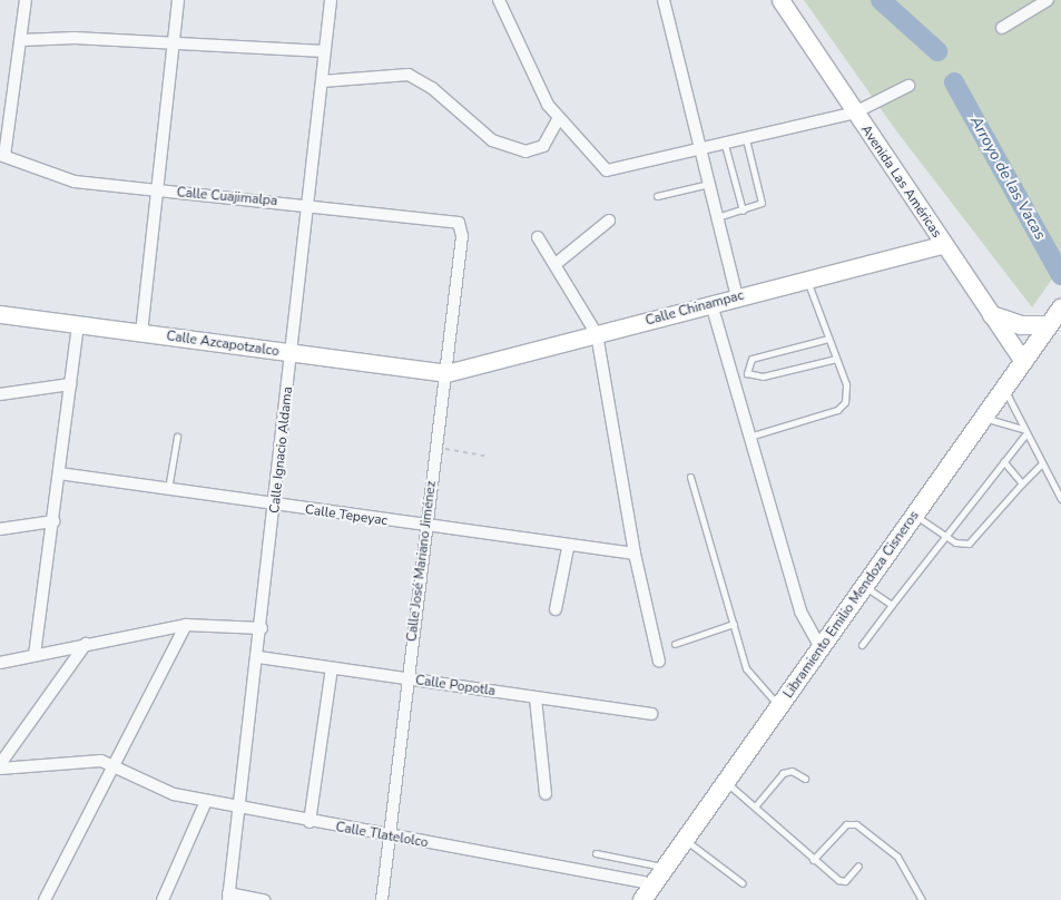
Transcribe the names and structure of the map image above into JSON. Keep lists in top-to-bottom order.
{
  "streets": {
    "main road": ["Libramiento Emilio Mendoza Cisneros"],
    "street": [
      "Avenida Las Américas",
      "Calle Cuajimalpa",
      "Calle Chinampac",
      "Calle Azcapotzalco",
      "Calle Ignacio Aldama",
      "Calle Tepeyac",
      "Calle José Mariano Jiménez",
      "Calle Popotla",
      "Calle Tlatelolco"
    ]
  },
  "crossings": [
    ["Avenida Las Américas", "Calle Chinampac"],
    ["Avenida Las Américas", "Libramiento Emilio Mendoza Cisneros"],
    ["Calle Cuajimalpa", "Calle Ignacio Aldama"],
    ["Calle Cuajimalpa", "Calle José Mariano Jiménez"],
    ["Calle Chinampac", "Calle Azcapotzalco"],
    ["Calle Chinampac", "Calle José Mariano Jiménez"],
    ["Calle Azcapotzalco", "Calle Ignacio Aldama"],
    ["Calle Azcapotzalco", "Calle José Mariano Jiménez"],
    ["Calle Ignacio Aldama", "Calle Tepeyac"],
    ["Calle Ignacio Aldama", "Calle Popotla"],
    ["Calle Ignacio Aldama", "Calle Tlatelolco"],
    ["Calle Tepeyac", "Calle José Mariano Jiménez"],
    ["Calle José Mariano Jiménez", "Calle Popotla"],
    ["Calle José Mariano Jiménez", "Calle Tlatelolco"],
    ["Libramiento Emilio Mendoza Cisneros", "Calle Tlatelolco"]
  ],
  "water": ["Arroyo de las Vacas"]
}
